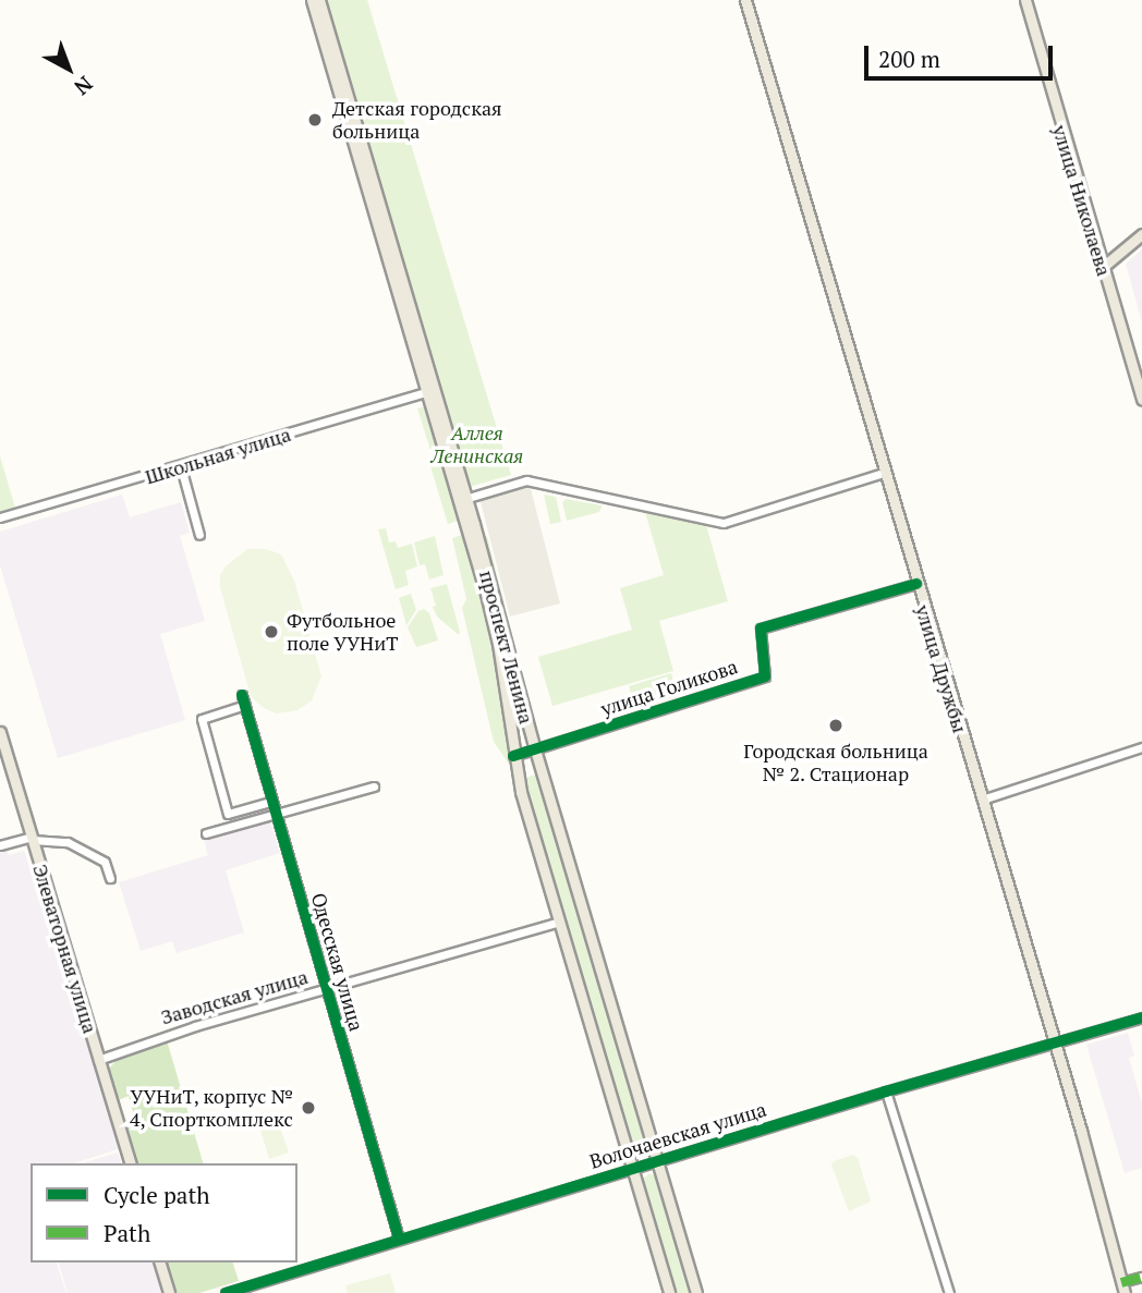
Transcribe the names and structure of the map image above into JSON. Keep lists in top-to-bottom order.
{
  "streets": {
    "main road": [
      "улица Николаева",
      "проспект Ленина",
      "улица Дружбы",
      "Элеваторная улица"
    ],
    "street": [
      "Школьная улица",
      "улица Голикова",
      "Одесская улица",
      "Заводская улица",
      "Волочаевская улица"
    ]
  },
  "crossings": [
    ["Школьная улица", "проспект Ленина"],
    ["проспект Ленина", "улица Голикова"],
    ["проспект Ленина", "Заводская улица"],
    ["проспект Ленина", "Волочаевская улица"],
    ["улица Дружбы", "улица Голикова"],
    ["улица Дружбы", "Волочаевская улица"],
    ["Элеваторная улица", "Заводская улица"],
    ["Одесская улица", "Заводская улица"],
    ["Одесская улица", "Волочаевская улица"]
  ],
  "parks": ["Аллея Ленинская"],
  "places": [
    "Детская городская больница",
    "Футбольное поле УУНиТ",
    "Городская больница № 2. Стационар",
    "УУНиТ, корпус № 4, Спорткомплекс"
  ],
  "legend": ["Cycle path", "Path"],
  "scale_bar": "200 m",
  "north": "bottom right"
}
